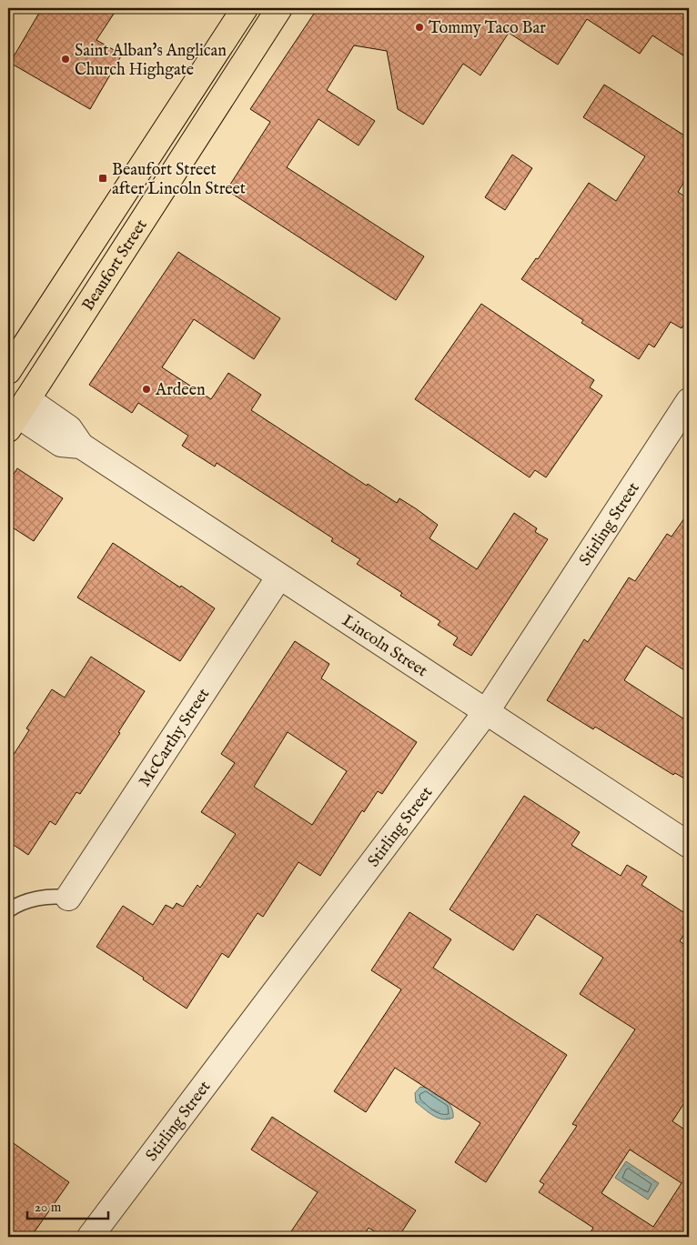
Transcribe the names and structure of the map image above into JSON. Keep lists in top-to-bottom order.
{
  "streets": {
    "main road": ["Beaufort Street"],
    "street": ["Stirling Street", "Lincoln Street", "McCarthy Street"]
  },
  "crossings": [
    ["Beaufort Street", "Lincoln Street"],
    ["Stirling Street", "Lincoln Street"],
    ["Lincoln Street", "McCarthy Street"]
  ],
  "places": {
    "other": ["Tommy Taco Bar", "Saint Alban's Anglican Church Highgate", "Ardeen"],
    "transit": ["Beaufort Street after Lincoln Street"]
  },
  "scale_bar": "20 m"
}
